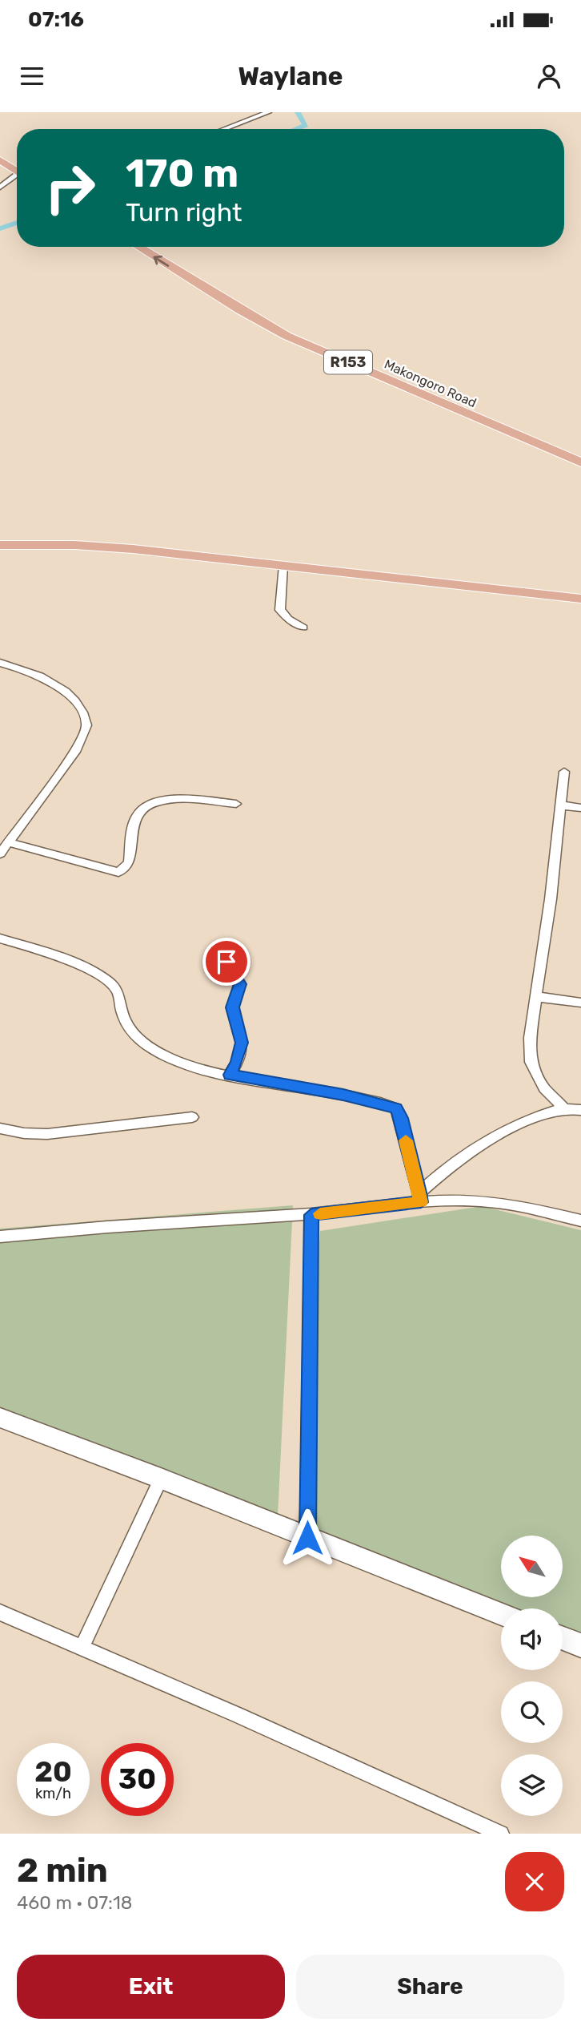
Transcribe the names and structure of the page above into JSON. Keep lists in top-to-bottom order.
{
  "streets": {
    "main road": ["R153", "Makongoro Road"]
  },
  "north": "top left",
  "page": {
    "status": "07:16",
    "header": "Waylane",
    "turn": ["170 m", "Turn right"],
    "speed": "20 km/h",
    "limit": "30",
    "heading": ["2 min", "460 m · 07:18"],
    "buttons": ["Exit", "Share"]
  }
}
